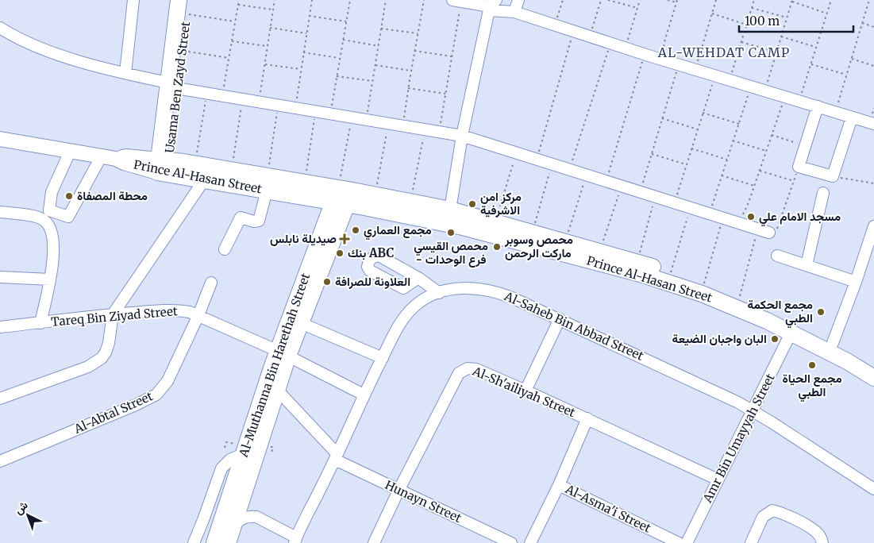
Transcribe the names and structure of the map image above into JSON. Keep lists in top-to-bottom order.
{
  "streets": {
    "highway": ["Usama Ben Zayd Street", "Prince Al-Hasan Street", "Al-Muthanna Bin Harethah Street"],
    "street": [
      "Tareq Bin Ziyad Street",
      "Al-Saheb Bin Abbad Street",
      "Al-Sh'ailiyah Street",
      "Al-Abtal Street",
      "Amr Bin Umayyah Street",
      "Hunayn Street",
      "Al-Asma'i Street"
    ]
  },
  "crossings": [
    ["Usama Ben Zayd Street", "Prince Al-Hasan Street"],
    ["Prince Al-Hasan Street", "Al-Muthanna Bin Harethah Street"],
    ["Prince Al-Hasan Street", "Amr Bin Umayyah Street"],
    ["Tareq Bin Ziyad Street", "Al-Saheb Bin Abbad Street"],
    ["Tareq Bin Ziyad Street", "Al-Muthanna Bin Harethah Street"],
    ["Tareq Bin Ziyad Street", "Al-Abtal Street"],
    ["Al-Saheb Bin Abbad Street", "Amr Bin Umayyah Street"],
    ["Al-Saheb Bin Abbad Street", "Hunayn Street"],
    ["Al-Sh'ailiyah Street", "Amr Bin Umayyah Street"],
    ["Al-Sh'ailiyah Street", "Hunayn Street"]
  ],
  "districts": ["AL-WEHDAT CAMP"],
  "places": {
    "other": [
      "محطة المصفاة",
      "مركز امن الاشرفية",
      "مسجد الامام علي",
      "مجمع العماري",
      "محمص القيسي - فرع الوحدات",
      "محمص وسوبر ماركت الرحمن",
      "بنك ABC",
      "العلاونة للصرافة",
      "مجمع الحكمة الطبي",
      "البان واجبان الضيعة",
      "مجمع الحياة الطبي"
    ],
    "health": ["صيديلة نابلس"]
  },
  "scale_bar": "100 m",
  "north": "top left"
}
